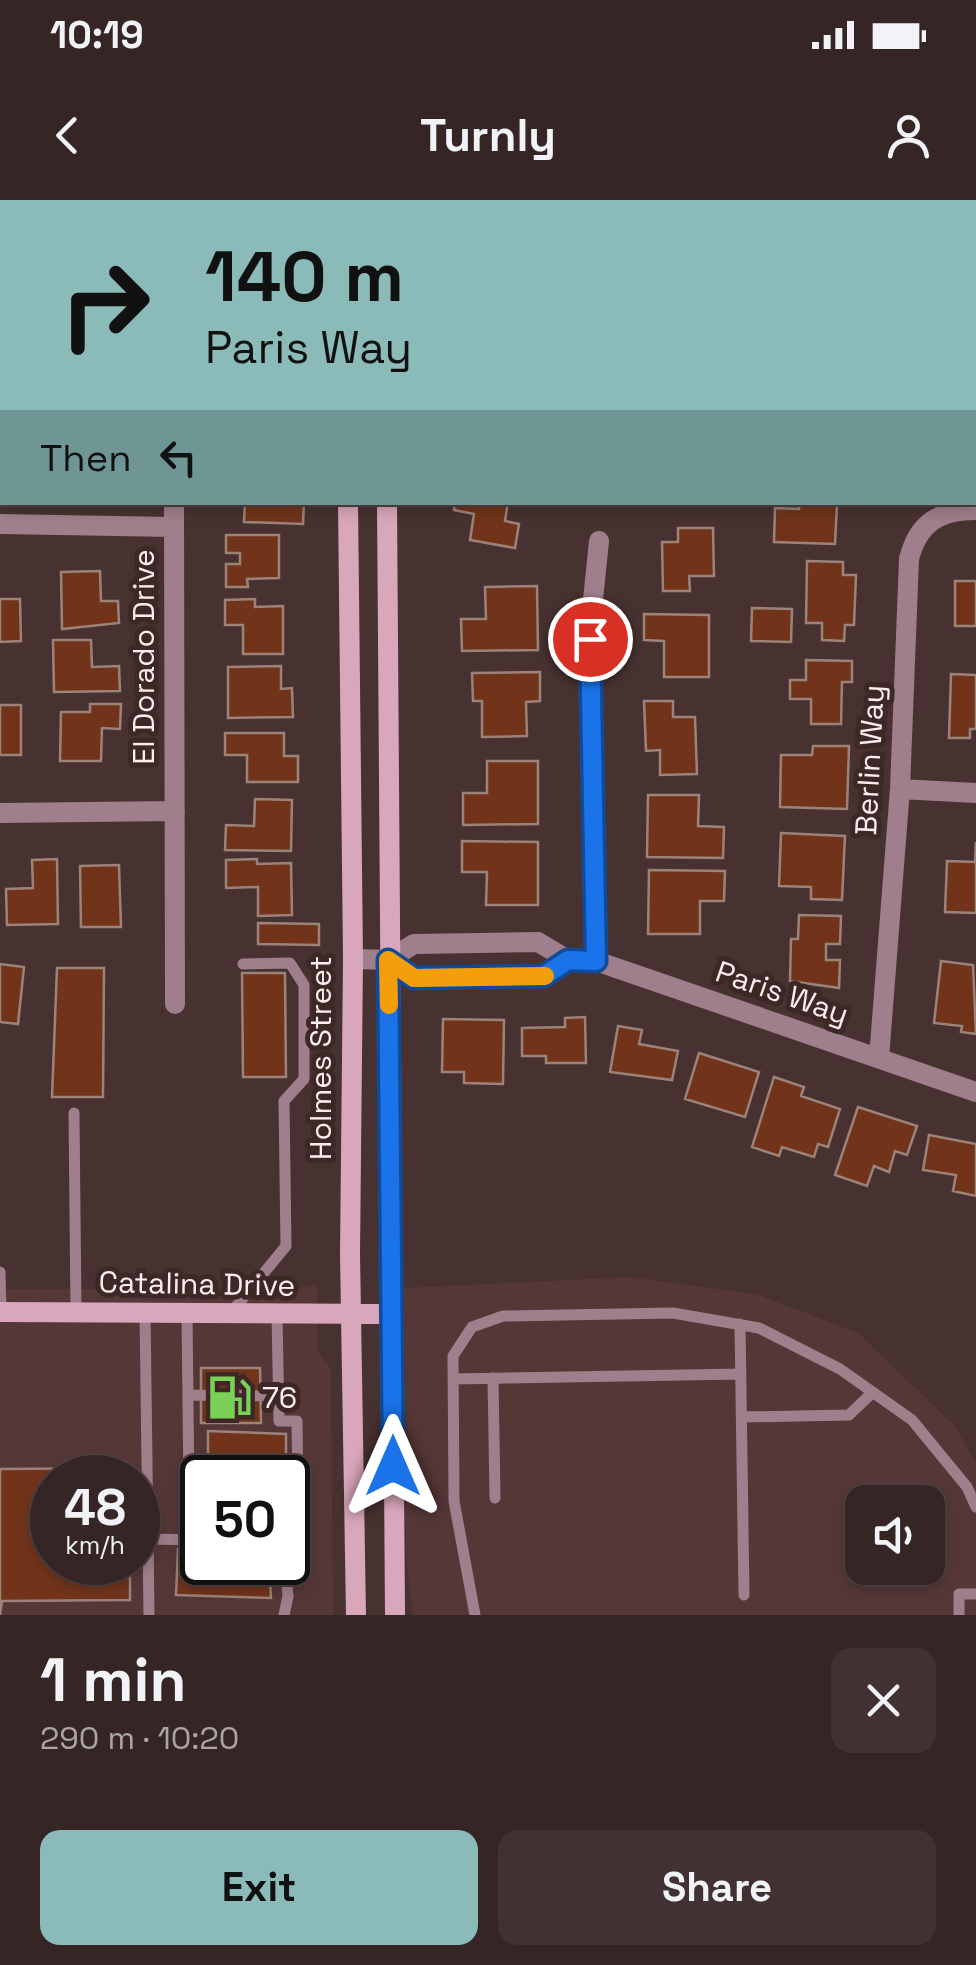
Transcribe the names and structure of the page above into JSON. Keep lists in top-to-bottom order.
{
  "streets": {
    "main road": ["Holmes Street", "Catalina Drive"],
    "street": ["El Dorado Drive", "Berlin Way", "Paris Way"]
  },
  "crossings": [
    ["Berlin Way", "Paris Way"],
    ["Paris Way", "Holmes Street"],
    ["Holmes Street", "Catalina Drive"]
  ],
  "places": {
    "fuel station": ["76"]
  },
  "page": {
    "status": "10:19",
    "header": "Turnly",
    "turn": ["140 m", "Paris Way"],
    "then": "Then",
    "speed": "48 km/h",
    "limit": "50",
    "heading": ["1 min", "290 m · 10:20"],
    "buttons": ["Exit", "Share"]
  }
}
